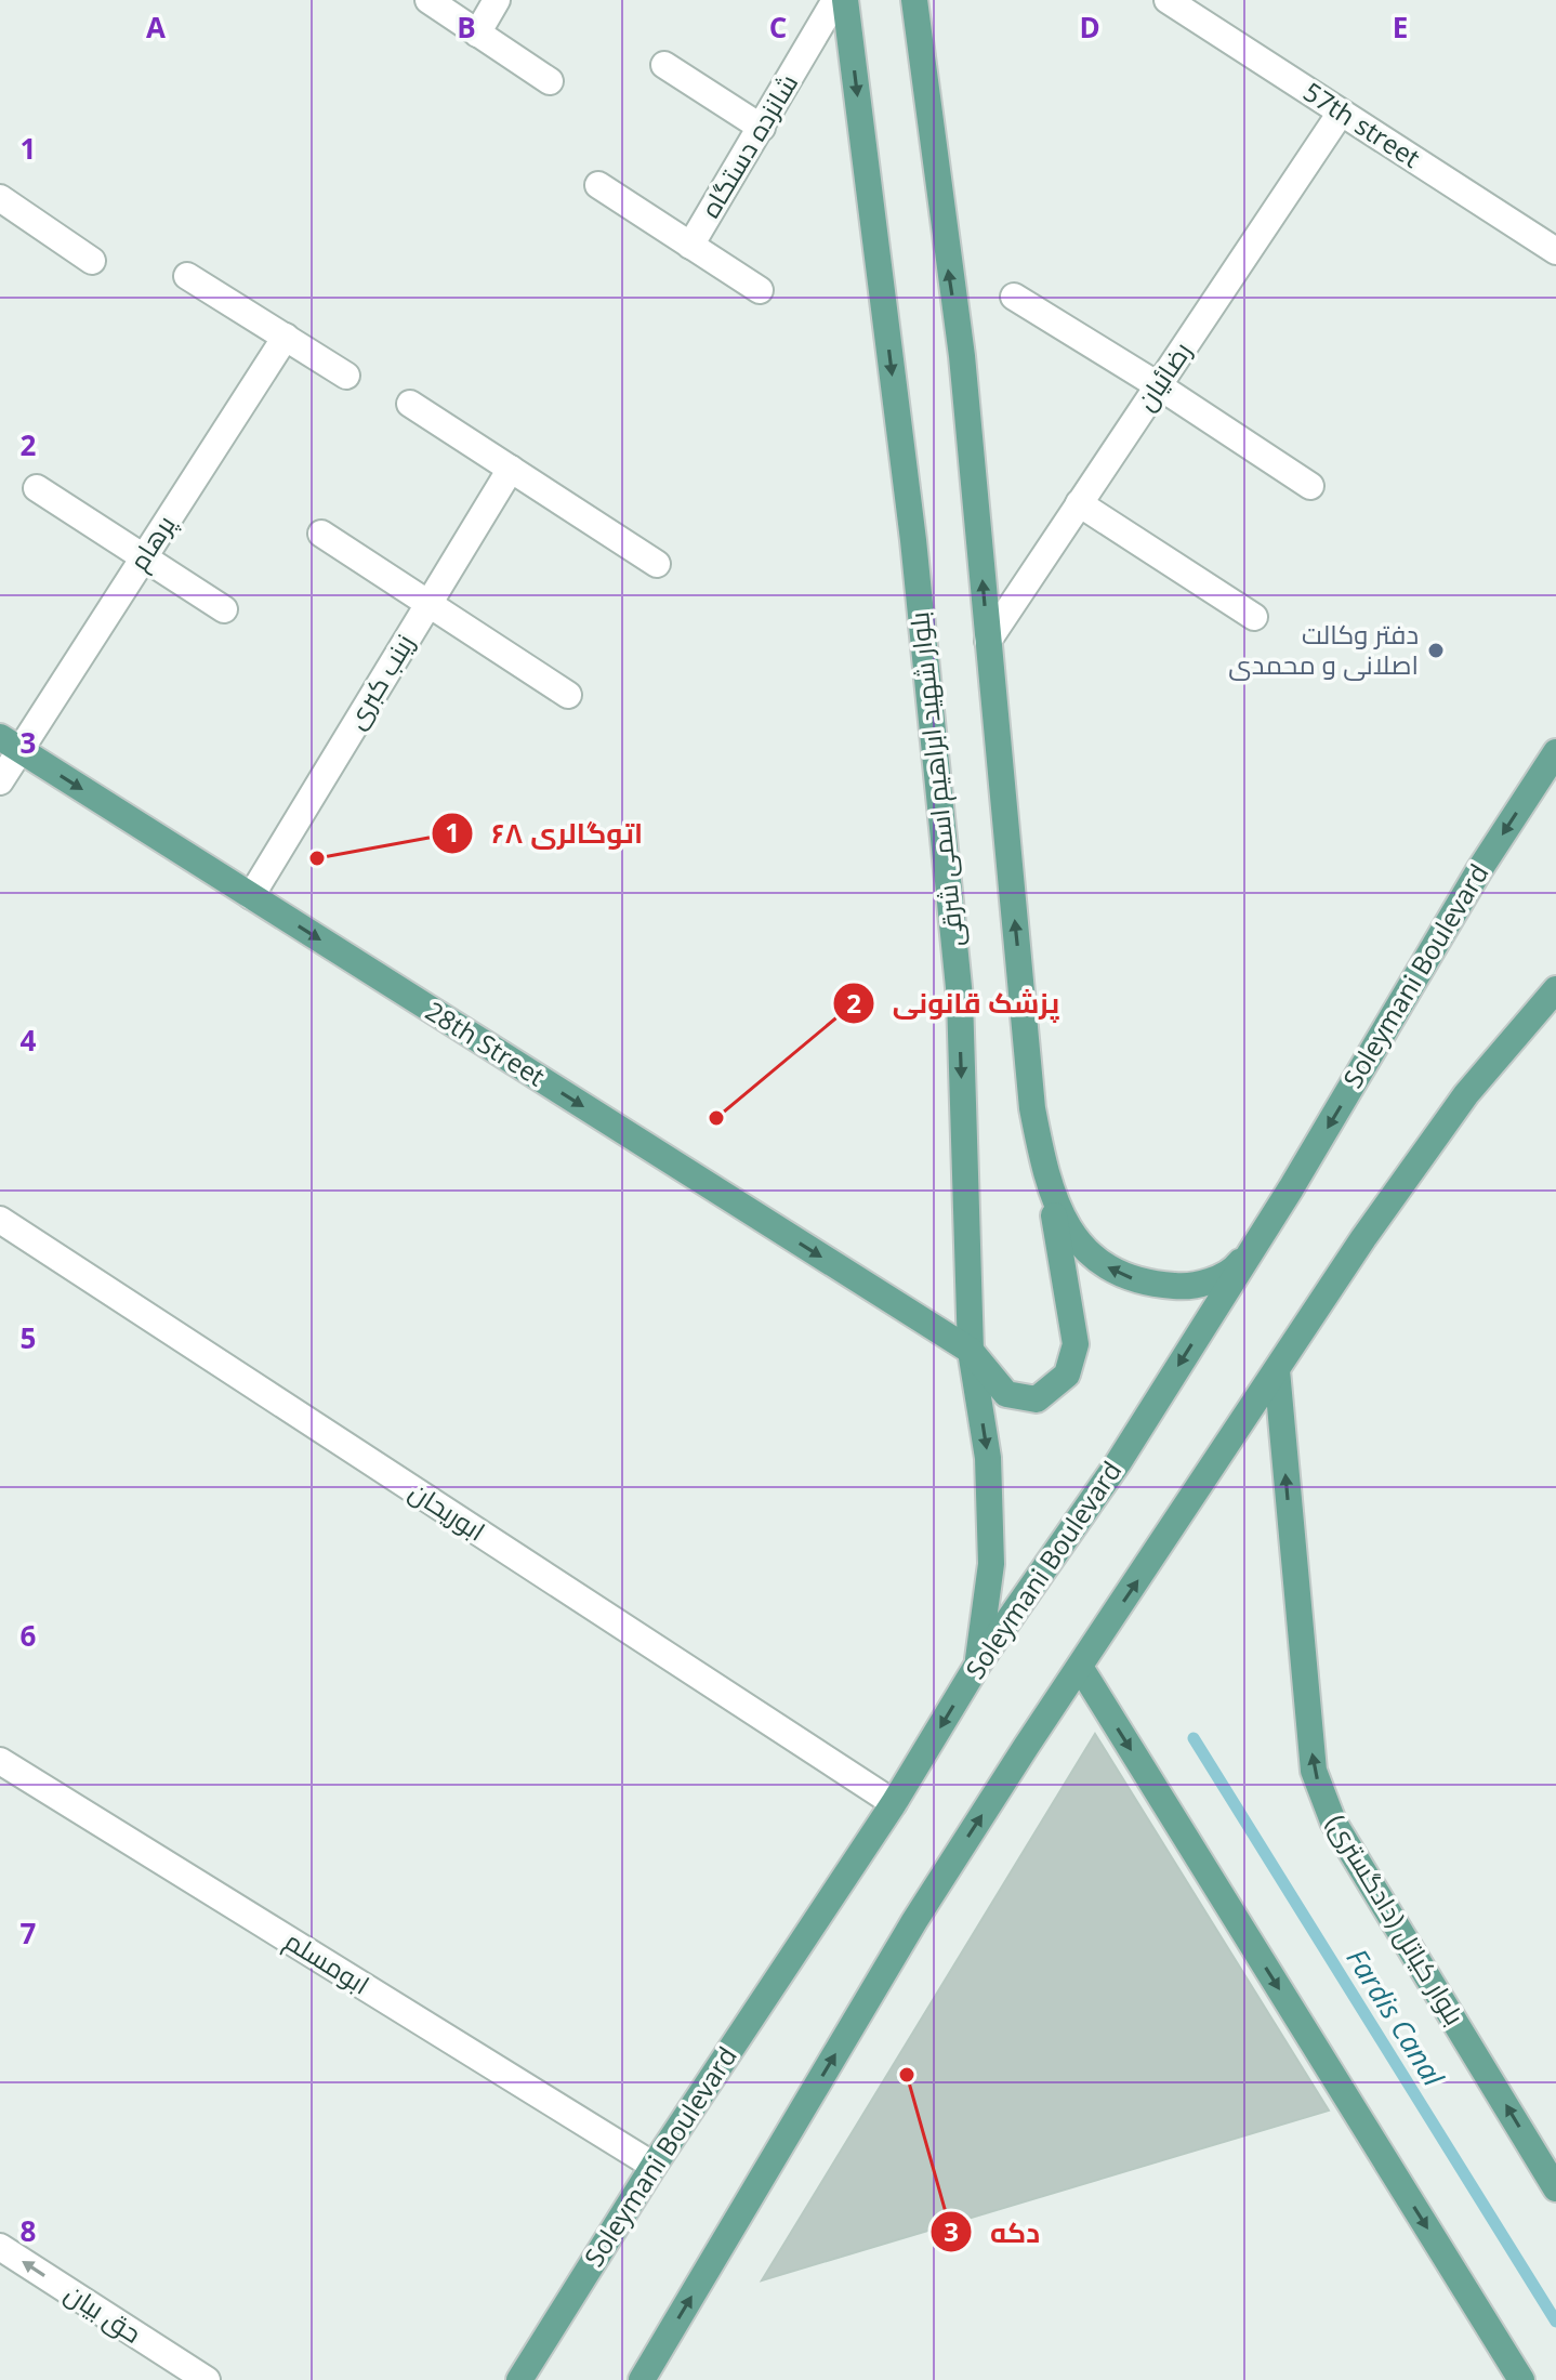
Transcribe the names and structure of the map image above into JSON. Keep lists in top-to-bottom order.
{
  "streets": {
    "main road": [
      "بلوار شهید ابراهیم اسمی شرقی",
      "Soleymani Boulevard",
      "28th Street",
      "بلوار کیاتل (دادگستری)"
    ],
    "street": [
      "57th street",
      "شانزده دستگاه",
      "رضائیان",
      "پرهام",
      "زینب کبری",
      "ابوریحان",
      "ابومسلم",
      "حق بیان"
    ]
  },
  "crossings": [
    ["57th street", "رضائیان"],
    ["پرهام", "28th Street"],
    ["زینب کبری", "28th Street"],
    ["بلوار شهید ابراهیم اسمی شرقی", "Soleymani Boulevard"],
    ["بلوار شهید ابراهیم اسمی شرقی", "28th Street"],
    ["Soleymani Boulevard", "ابوریحان"],
    ["Soleymani Boulevard", "ابومسلم"]
  ],
  "one_way": ["28th Street", "حق بیان"],
  "water": ["Fardis Canal"],
  "places": [
    "دفتر وکالت اصلانی و محمدی",
    "اتوگالری ۶۸",
    "پزشک قانونی",
    "دکه"
  ],
  "grid": {
    "columns": [
      "A",
      "B",
      "C",
      "D",
      "E"
    ],
    "rows": [
      "1",
      "2",
      "3",
      "4",
      "5",
      "6",
      "7",
      "8"
    ]
  }
}
